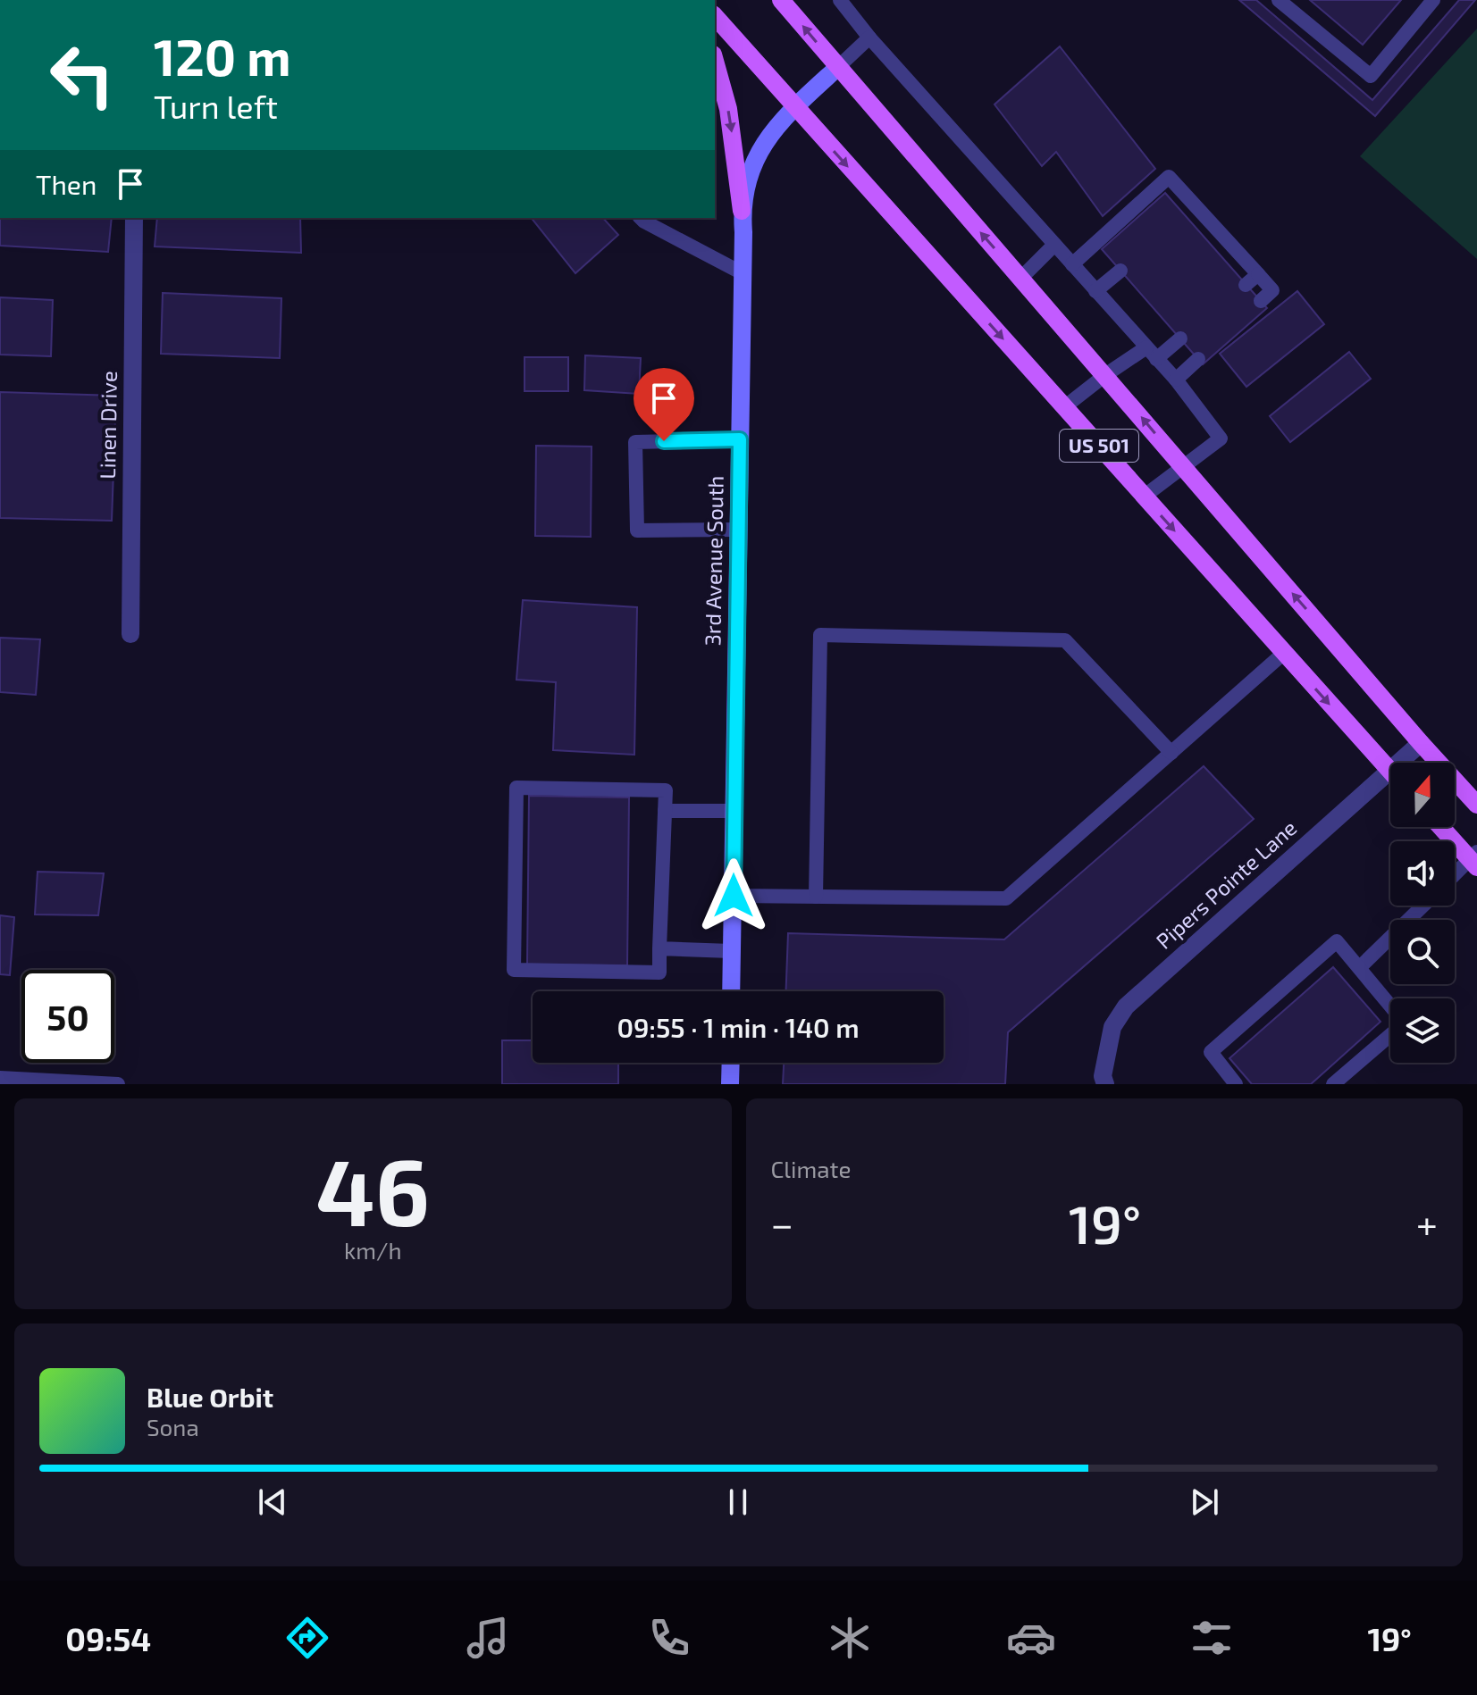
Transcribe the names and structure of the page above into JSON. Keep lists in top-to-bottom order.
{
  "streets": {
    "main road": ["US 501", "3rd Avenue South"],
    "street": ["Linen Drive", "Pipers Pointe Lane"]
  },
  "crossings": [
    ["US 501", "3rd Avenue South"],
    ["US 501", "Pipers Pointe Lane"]
  ],
  "north": "top",
  "page": {
    "turn": ["120 m", "Turn left"],
    "then": "Then",
    "limit": "50",
    "trip": "09:55 · 1 min · 140 m",
    "tile": [
      ["46", "km/h"],
      "Climate"
    ],
    "heat": ["−", "19°", "+"],
    "song": ["Blue Orbit", "Sona"],
    "tabs": ["09:54", "19°"]
  }
}
